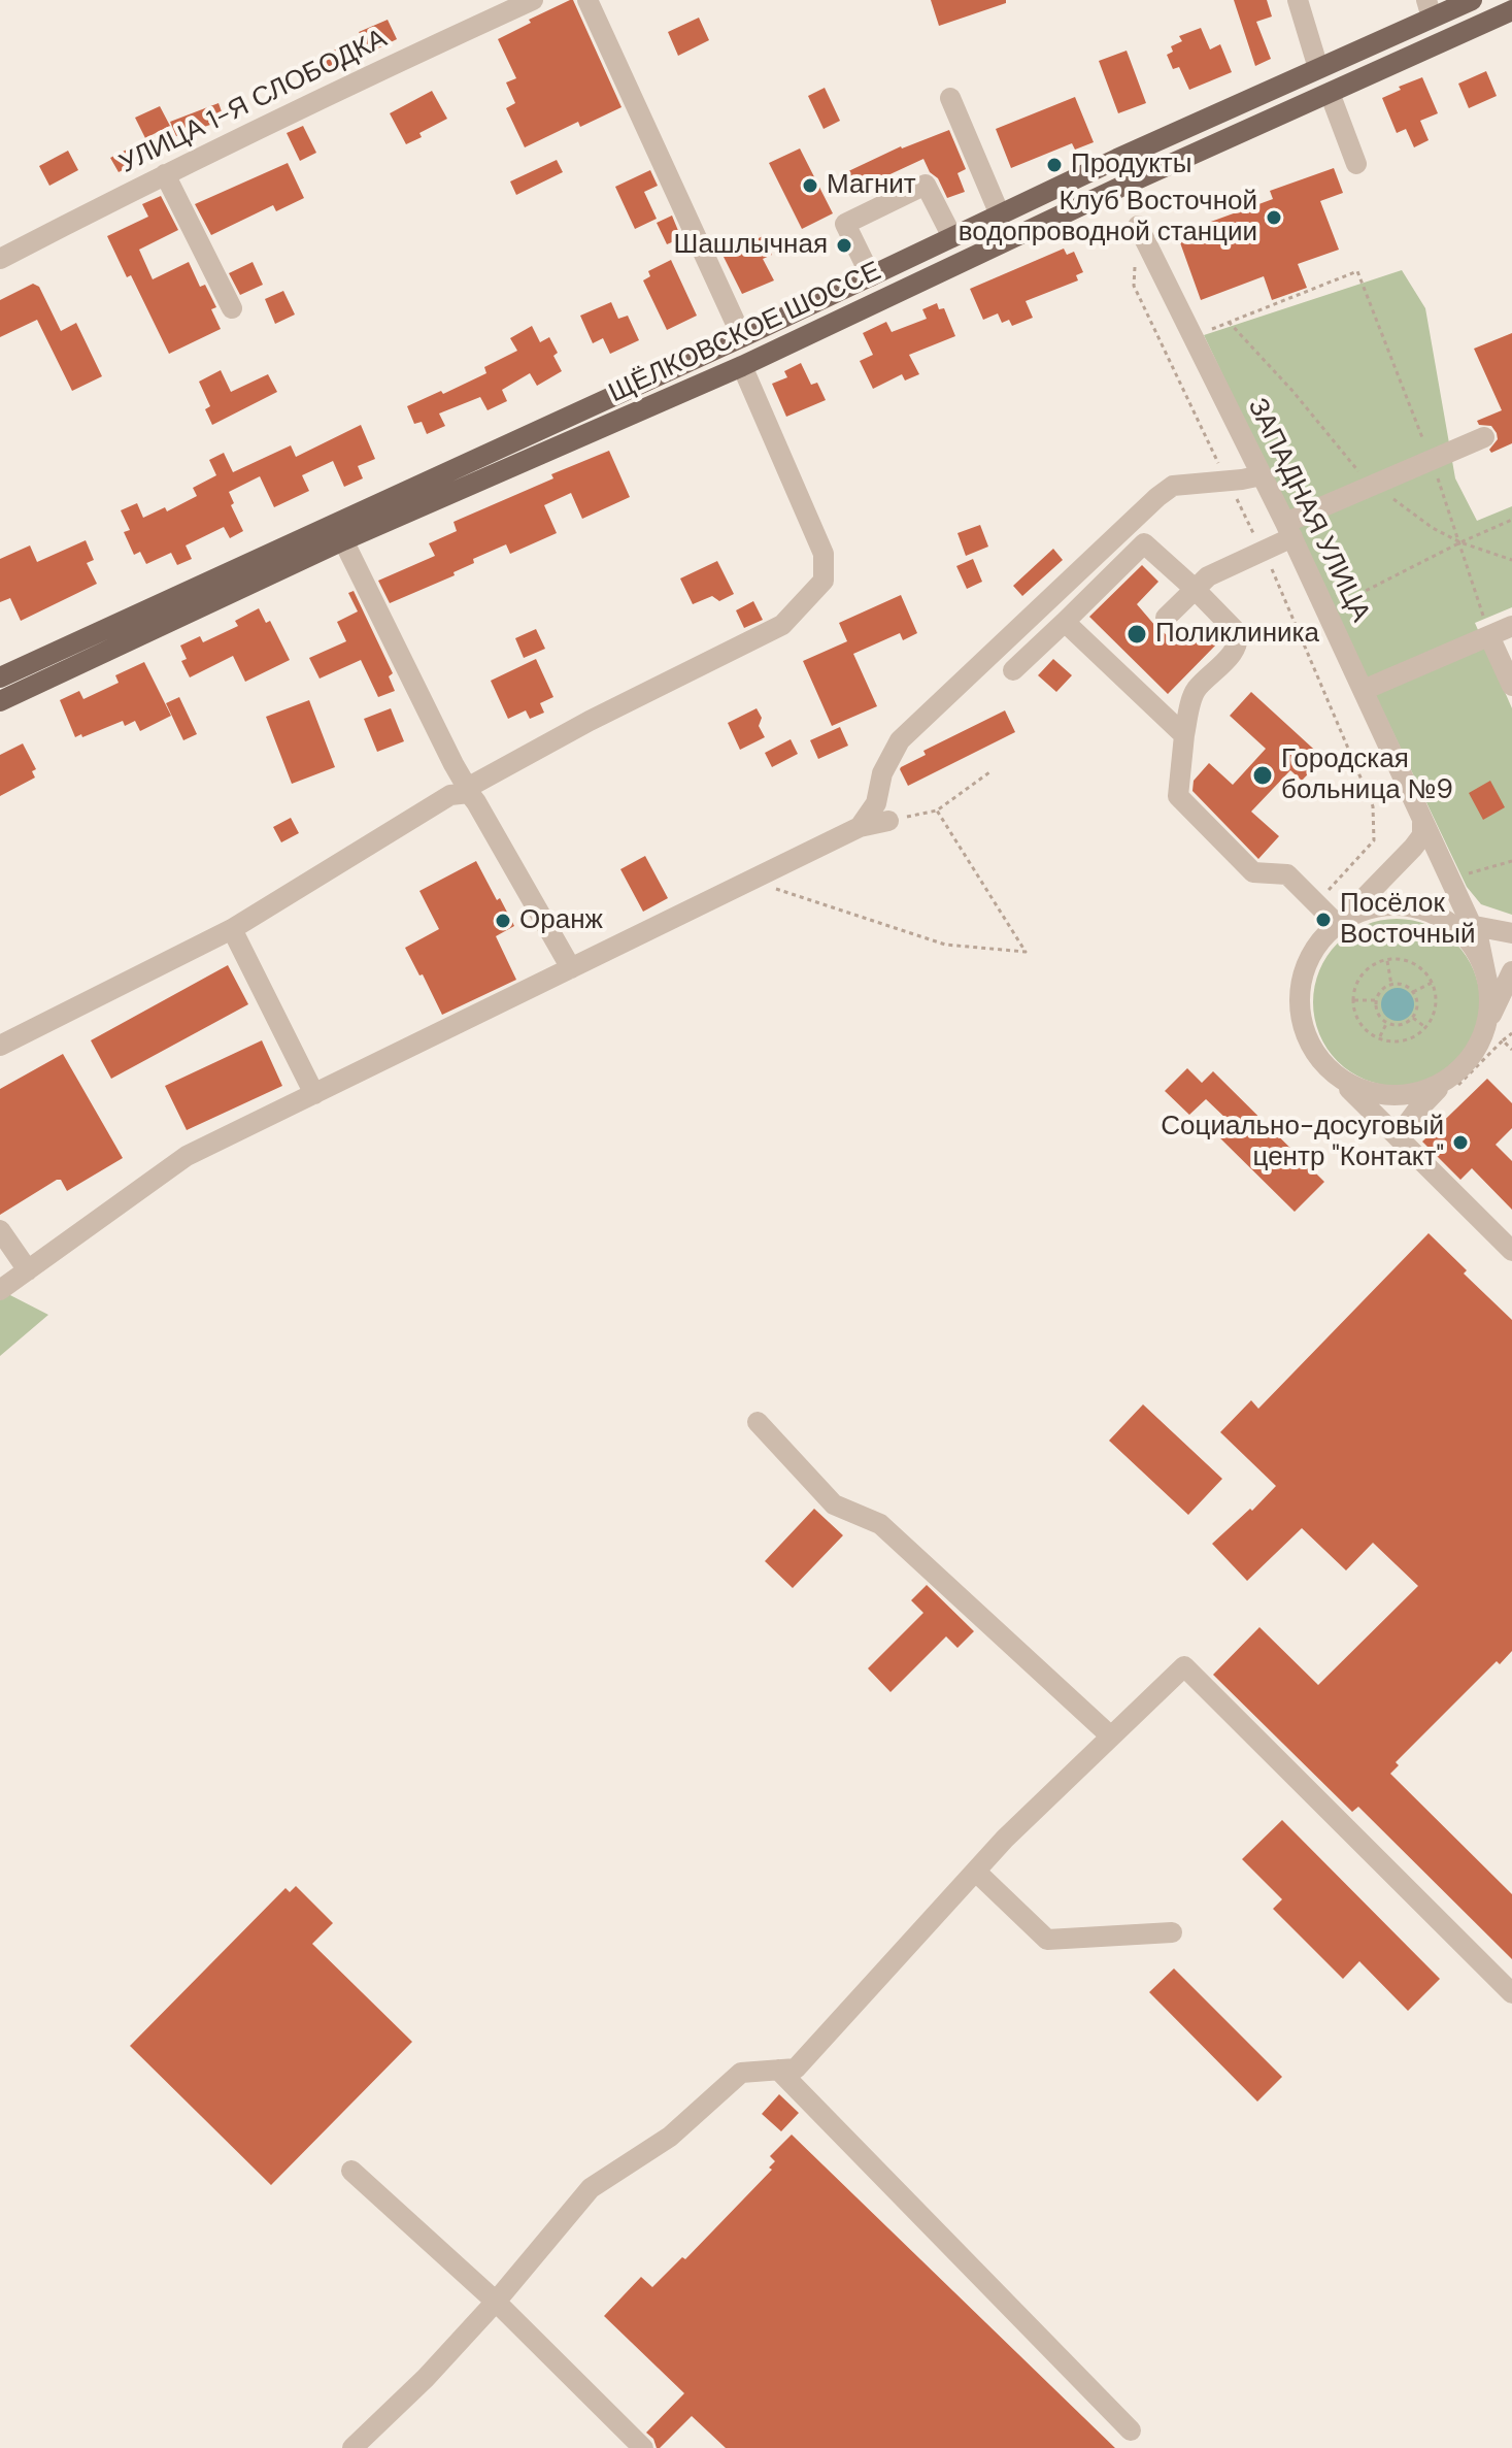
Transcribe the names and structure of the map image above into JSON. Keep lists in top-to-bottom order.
{
  "streets": {
    "main road": ["ЩЁЛКОВСКОЕ ШОССЕ"],
    "street": ["УЛИЦА 1-Я СЛОБОДКА", "ЗАПАДНАЯ УЛИЦА"]
  },
  "places": [
    "Продукты",
    "Магнит",
    "Клуб Восточной водопроводной станции",
    "Шашлычная",
    "Поликлиника",
    "Городская больница №9",
    "Посёлок Восточный",
    "Оранж",
    "Социально-досуговый центр \"Контакт\""
  ]
}
